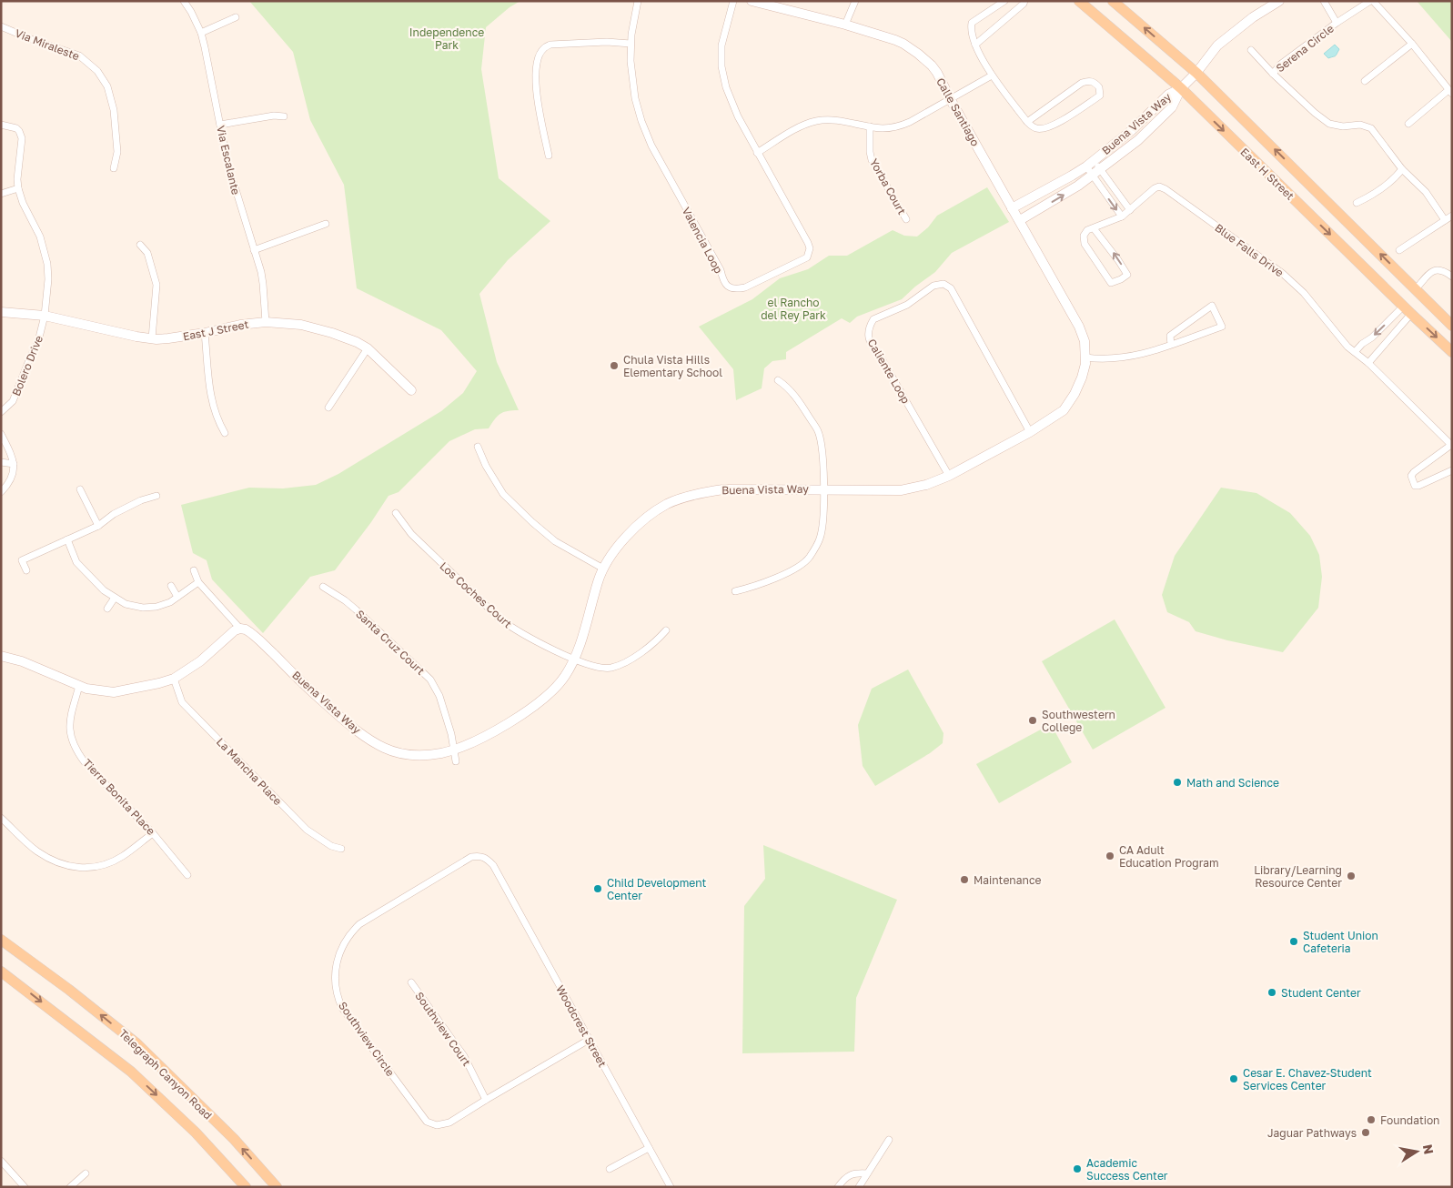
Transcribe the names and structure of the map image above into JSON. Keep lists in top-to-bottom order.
{
  "streets": {
    "main road": ["East H Street", "Telegraph Canyon Road"],
    "street": [
      "Via Miraleste",
      "Serena Circle",
      "Calle Santiago",
      "Buena Vista Way",
      "Via Escalante",
      "Yorba Court",
      "Valencia Loop",
      "Blue Falls Drive",
      "East J Street",
      "Bolero Drive",
      "Caliente Loop",
      "Los Coches Court",
      "Santa Cruz Court",
      "La Mancha Place",
      "Tierra Bonita Place",
      "Woodcrest Street",
      "Southview Court",
      "Southview Circle"
    ]
  },
  "crossings": [
    ["Calle Santiago", "Buena Vista Way"],
    ["Buena Vista Way", "East H Street"],
    ["Buena Vista Way", "Caliente Loop"],
    ["Buena Vista Way", "Los Coches Court"],
    ["Buena Vista Way", "Santa Cruz Court"],
    ["Via Escalante", "East J Street"],
    ["East J Street", "Bolero Drive"],
    ["Woodcrest Street", "Southview Circle"],
    ["Southview Court", "Southview Circle"]
  ],
  "parks": ["Independence Park", "el Rancho del Rey Park"],
  "places": [
    "Chula Vista Hills Elementary School",
    "Southwestern College",
    "Math and Science",
    "CA Adult Education Program",
    "Library/Learning Resource Center",
    "Maintenance",
    "Child Development Center",
    "Student Union Cafeteria",
    "Student Center",
    "Cesar E. Chavez-Student Services Center",
    "Foundation",
    "Jaguar Pathways",
    "Academic Success Center"
  ],
  "north": "right"
}
